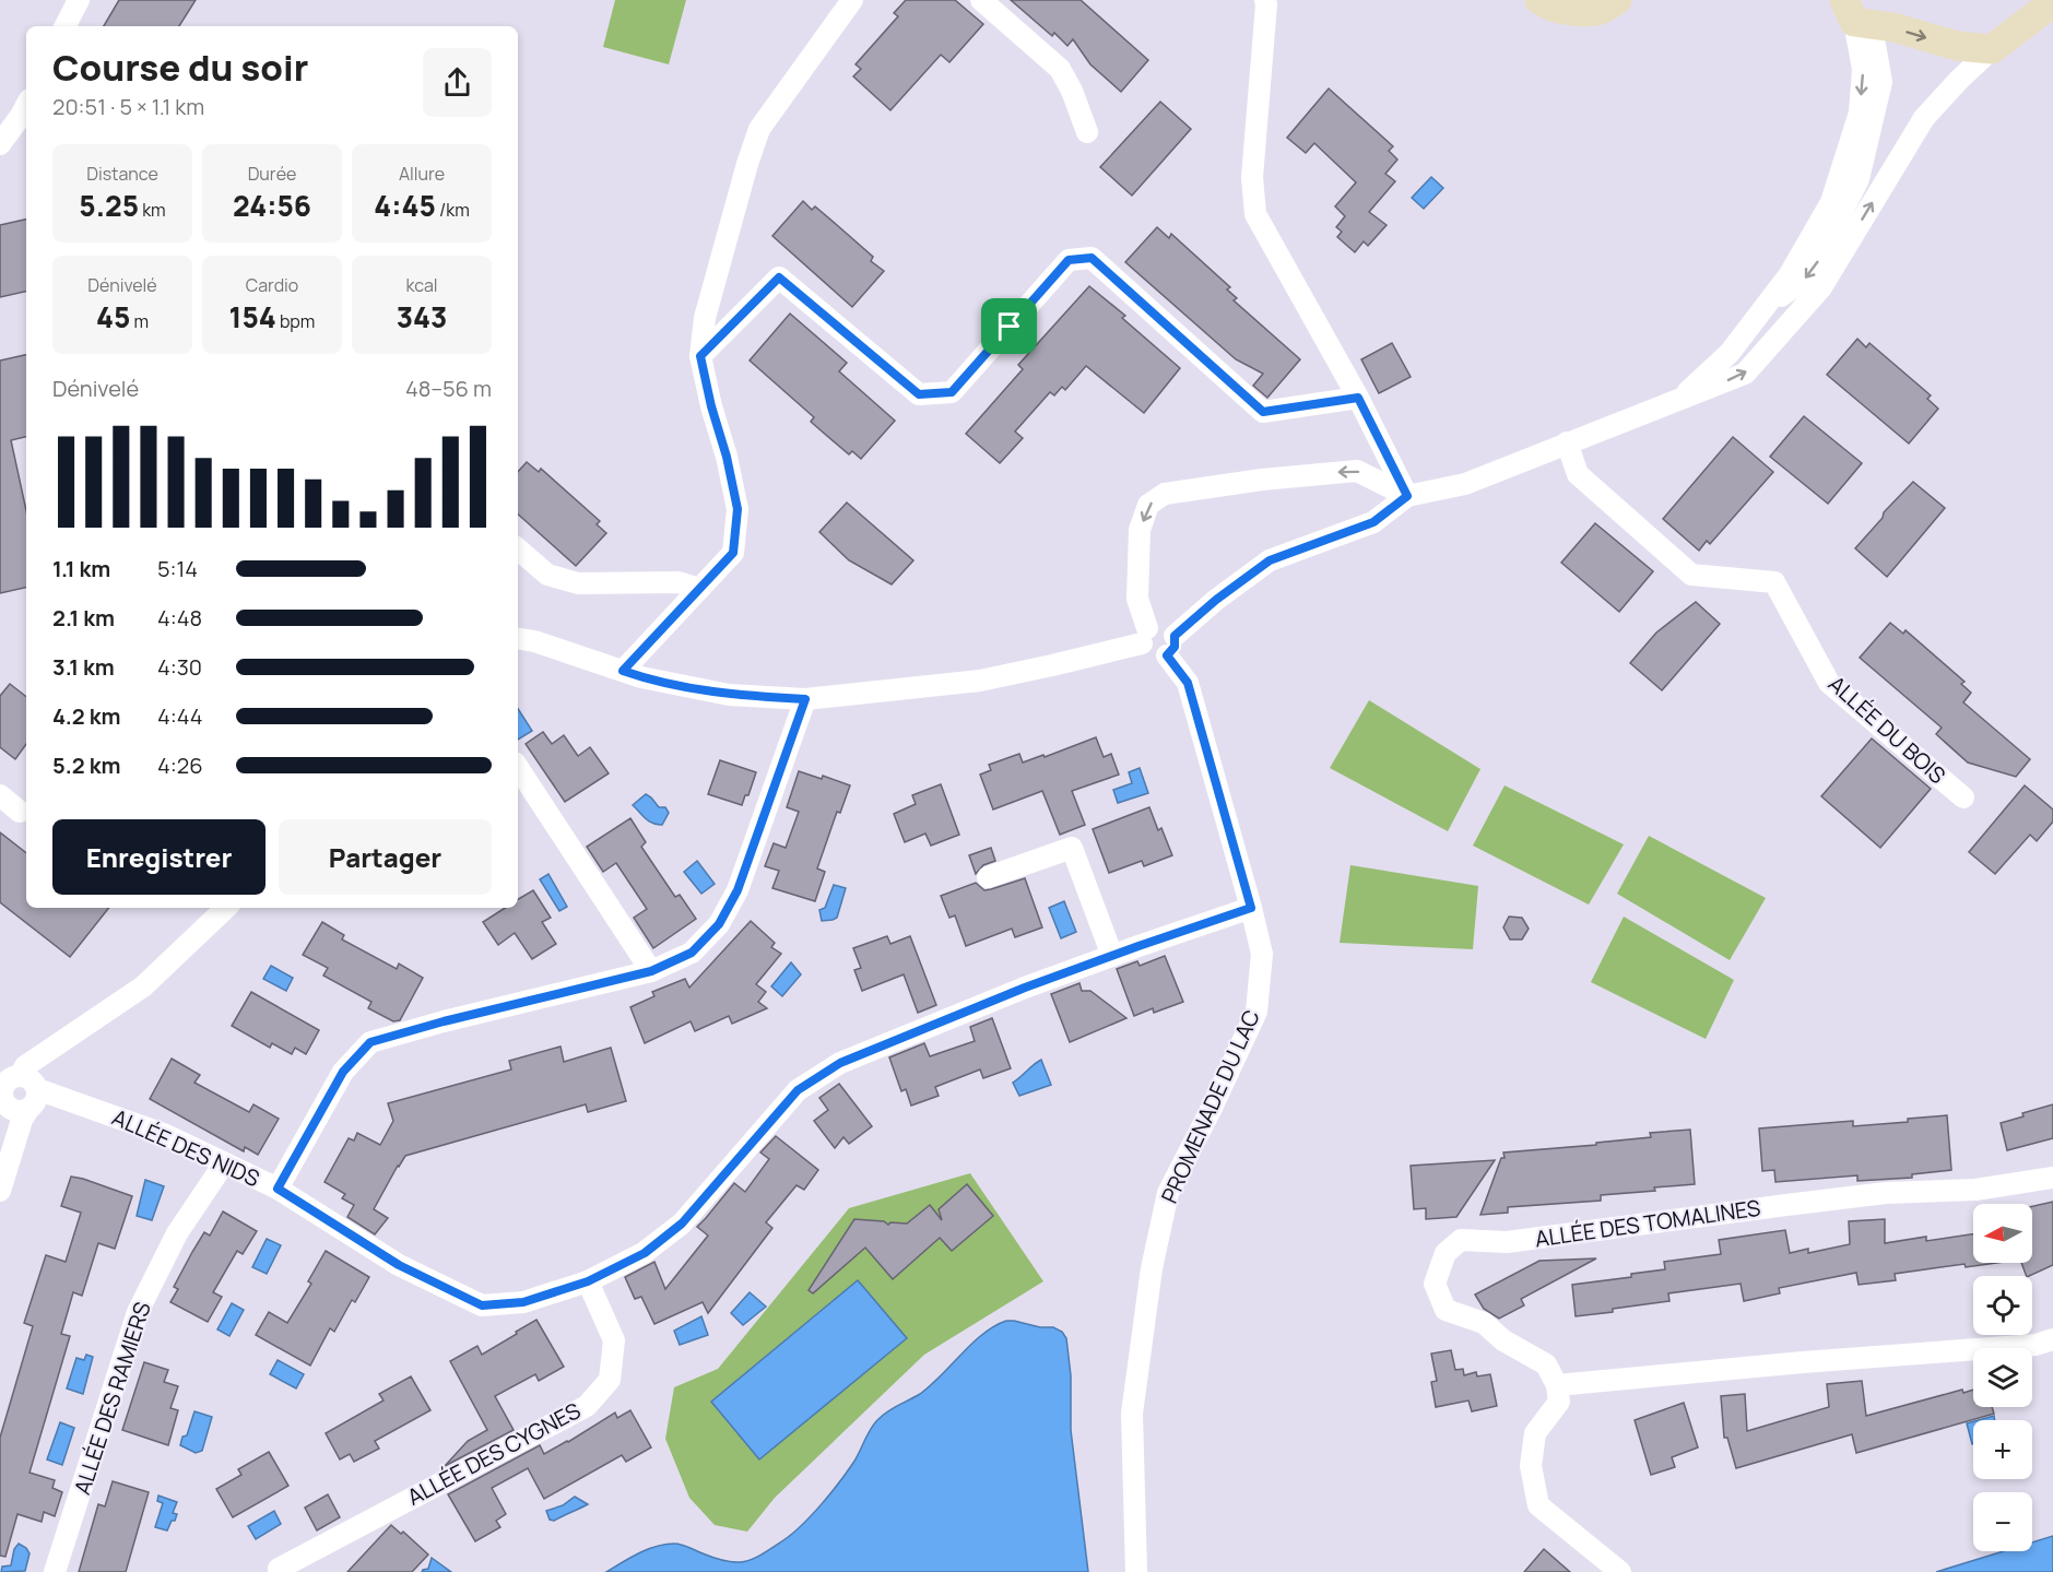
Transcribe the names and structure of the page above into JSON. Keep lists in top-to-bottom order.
{
  "streets": {
    "street": [
      "ALLÉE DU BOIS",
      "PROMENADE DU LAC",
      "ALLÉE DES NIDS",
      "ALLÉE DES TOMALINES",
      "ALLÉE DES RAMIERS",
      "ALLÉE DES CYGNES"
    ]
  },
  "crossings": [
    ["PROMENADE DU LAC", "ALLÉE DES NIDS"],
    ["ALLÉE DES NIDS", "ALLÉE DES RAMIERS"],
    ["ALLÉE DES NIDS", "ALLÉE DES CYGNES"]
  ],
  "north": "left",
  "page": {
    "heading": ["Course du soir", "20:51 · 5 × 1.1 km"],
    "stats": [
      ["Distance", "5.25 km"],
      ["Durée", "24:56"],
      ["Allure", "4:45 /km"],
      ["Dénivelé", "45 m"],
      ["Cardio", "154 bpm"],
      ["kcal", "343"]
    ],
    "chart": ["Dénivelé", "48–56 m"],
    "list": [
      {
        "name": "1.1 km",
        "note": "5:14"
      },
      {
        "name": "2.1 km",
        "note": "4:48"
      },
      {
        "name": "3.1 km",
        "note": "4:30"
      },
      {
        "name": "4.2 km",
        "note": "4:44"
      },
      {
        "name": "5.2 km",
        "note": "4:26"
      }
    ],
    "buttons": ["Enregistrer", "Partager"],
    "map_buttons": ["+", "−"]
  }
}
